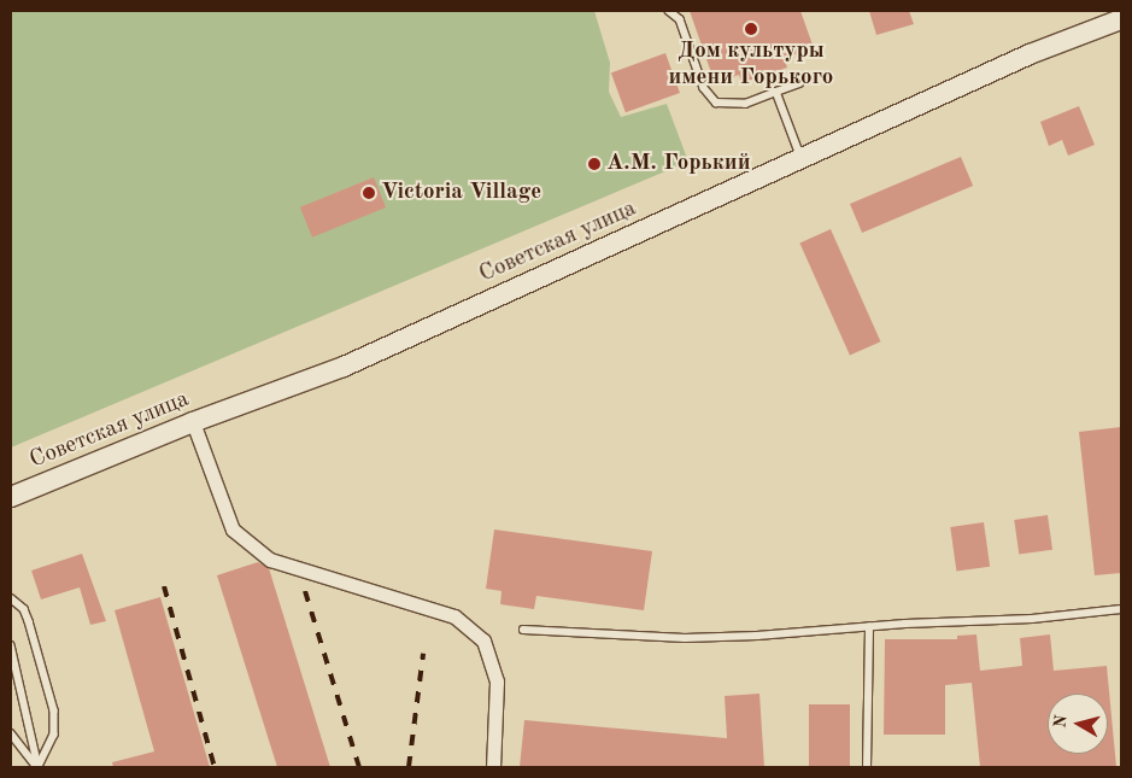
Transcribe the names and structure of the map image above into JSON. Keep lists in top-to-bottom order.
{
  "streets": {
    "main road": ["Советская улица"]
  },
  "places": ["Дом культуры имени Горького", "А.М. Горький", "Victoria Village"],
  "north": "left"
}
